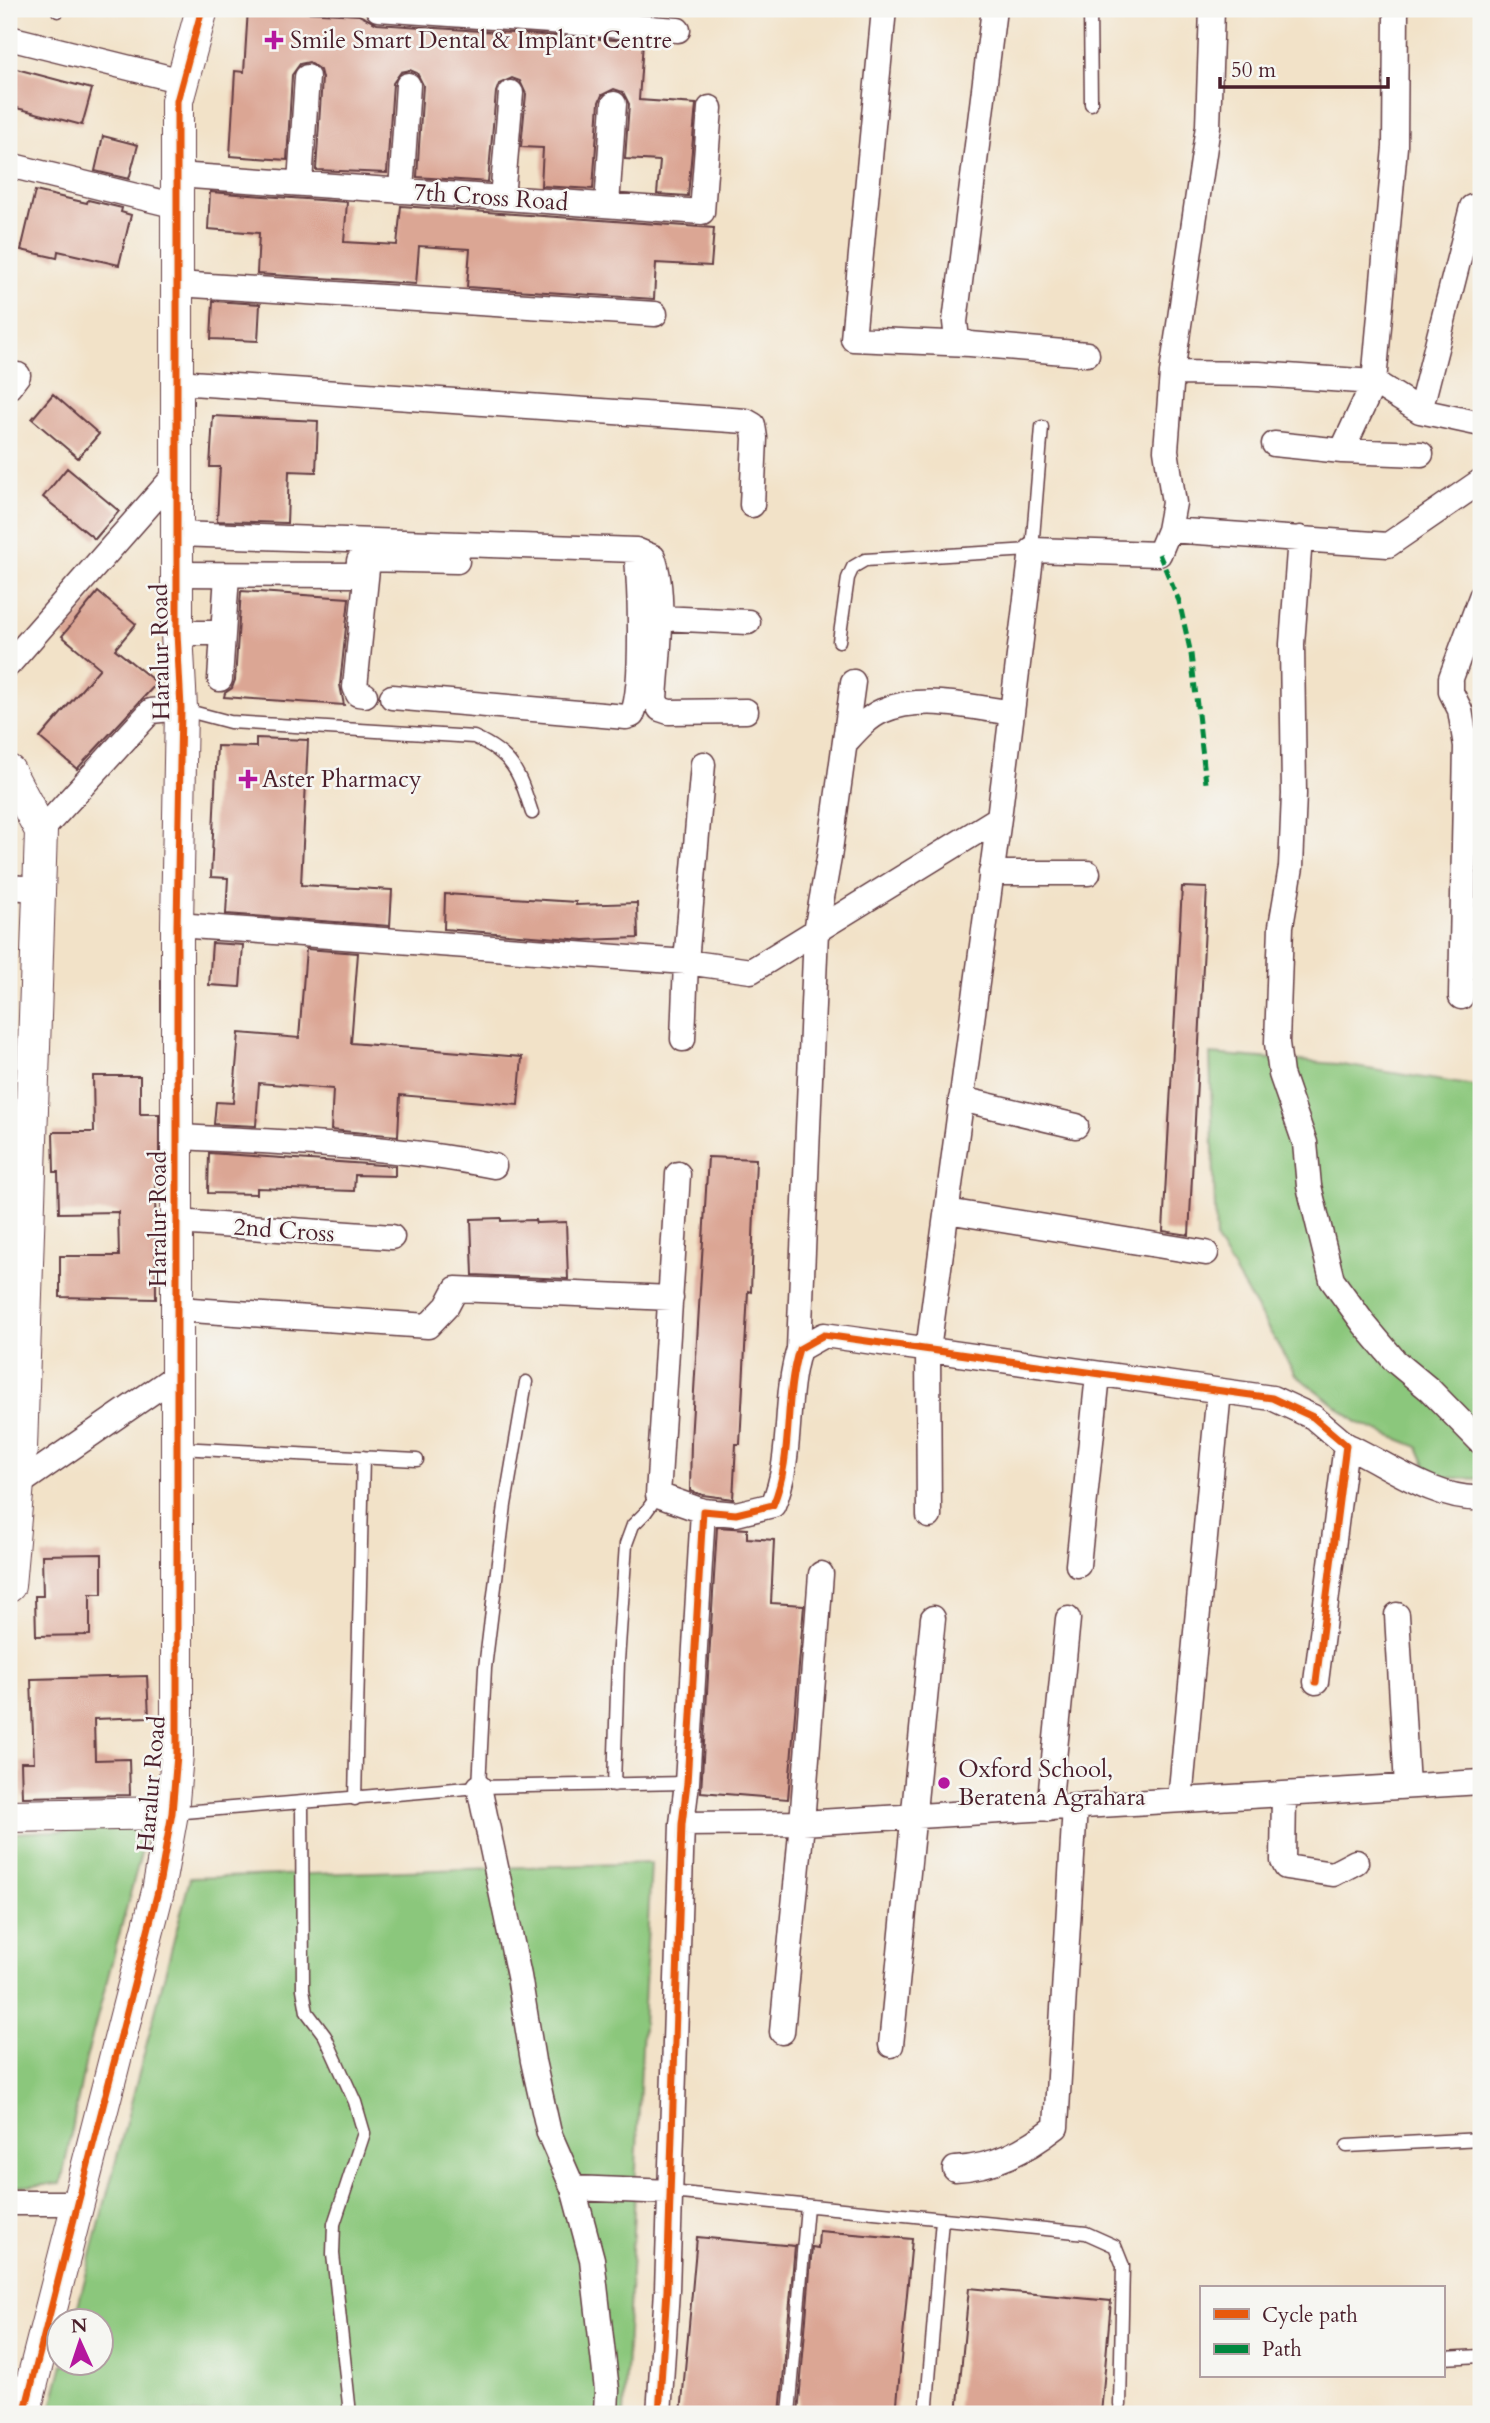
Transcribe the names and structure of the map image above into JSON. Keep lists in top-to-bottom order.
{
  "streets": {
    "street": ["7th Cross Road", "Haralur Road", "2nd Cross"]
  },
  "crossings": [
    ["7th Cross Road", "Haralur Road"],
    ["Haralur Road", "2nd Cross"]
  ],
  "places": {
    "health": ["Smile Smart Dental & Implant Centre", "Aster Pharmacy"],
    "other": ["Oxford School, Beratena Agrahara"]
  },
  "legend": ["Cycle path", "Path"],
  "scale_bar": "50 m",
  "north": "top"
}
